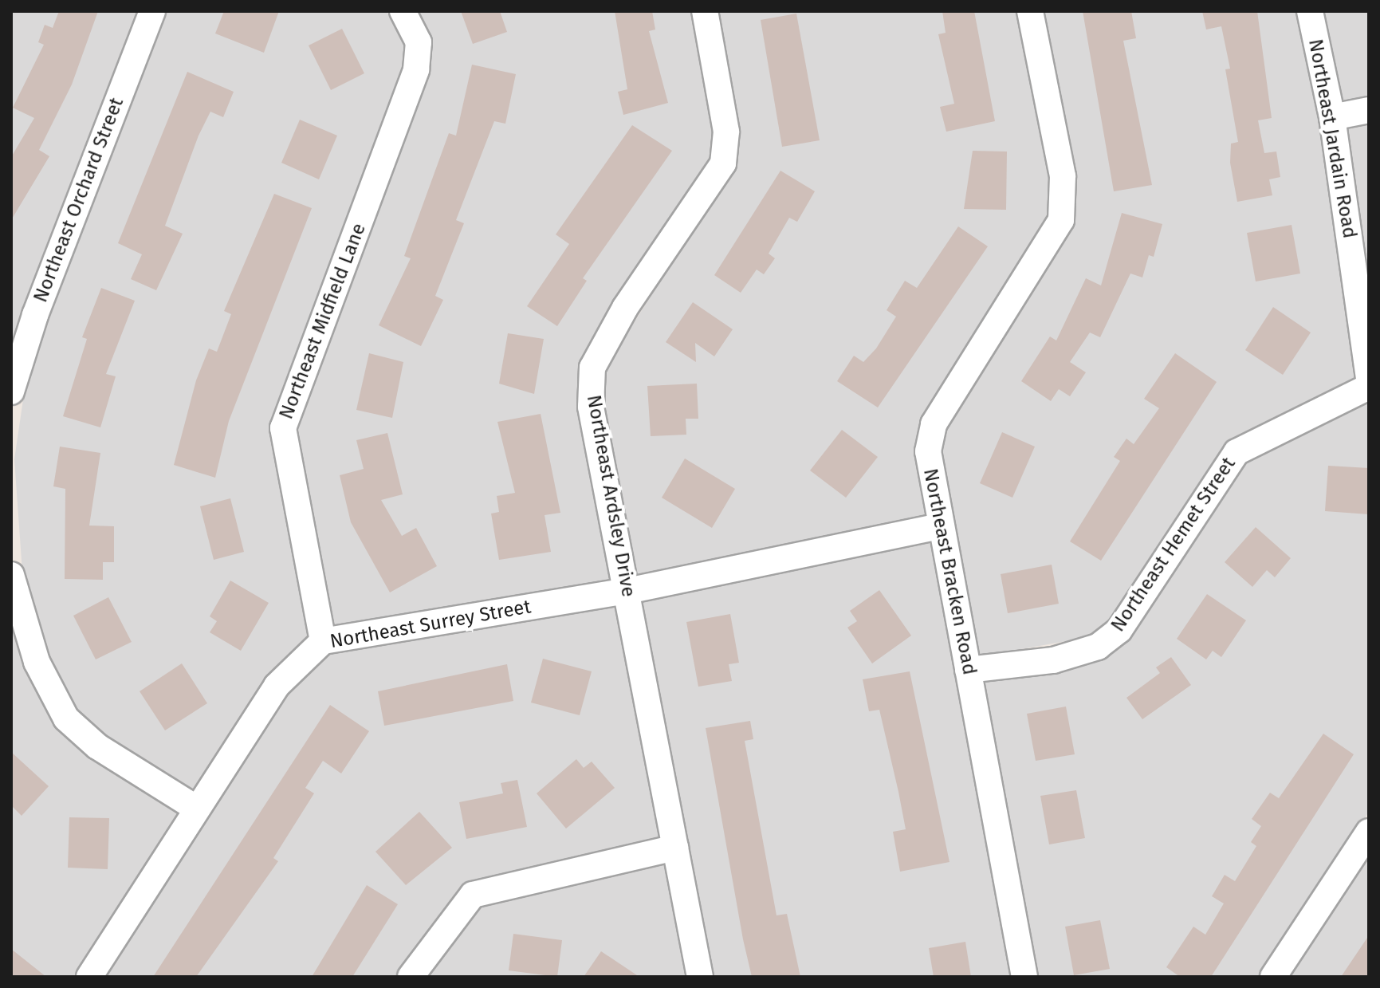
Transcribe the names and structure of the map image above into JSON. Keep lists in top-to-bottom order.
{
  "streets": {
    "street": [
      "Northeast Jardain Road",
      "Northeast Orchard Street",
      "Northeast Midfield Lane",
      "Northeast Ardsley Drive",
      "Northeast Hemet Street",
      "Northeast Bracken Road",
      "Northeast Surrey Street"
    ]
  },
  "crossings": [
    ["Northeast Midfield Lane", "Northeast Surrey Street"],
    ["Northeast Ardsley Drive", "Northeast Surrey Street"],
    ["Northeast Hemet Street", "Northeast Bracken Road"],
    ["Northeast Bracken Road", "Northeast Surrey Street"]
  ]
}
